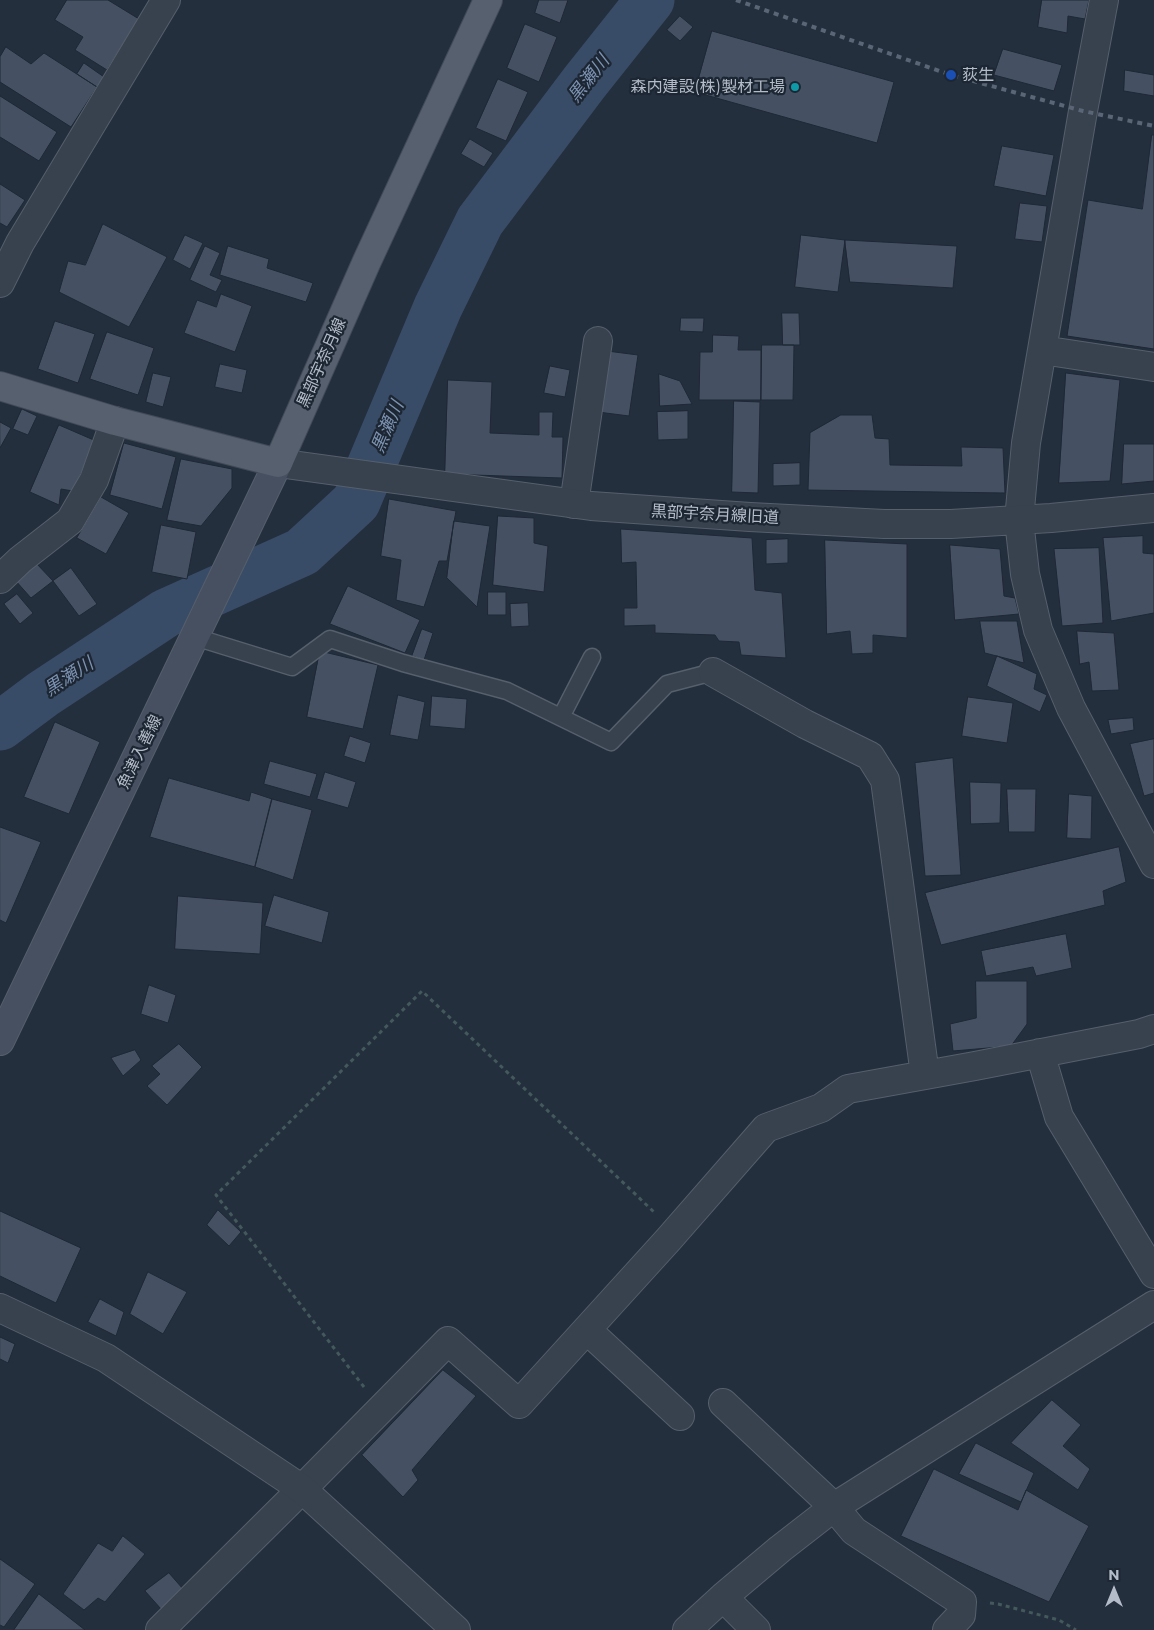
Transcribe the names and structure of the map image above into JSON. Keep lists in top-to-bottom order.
{
  "streets": {
    "main road": ["黒部宇奈月線", "魚津入善線"],
    "street": ["黒部宇奈月線旧道"]
  },
  "crossings": [
    ["黒部宇奈月線", "黒部宇奈月線旧道"],
    ["黒部宇奈月線", "魚津入善線"],
    ["黒部宇奈月線旧道", "魚津入善線"]
  ],
  "water": ["黒瀬川"],
  "places": ["荻生", "森内建設(株)製材工場"],
  "north": "top"
}
